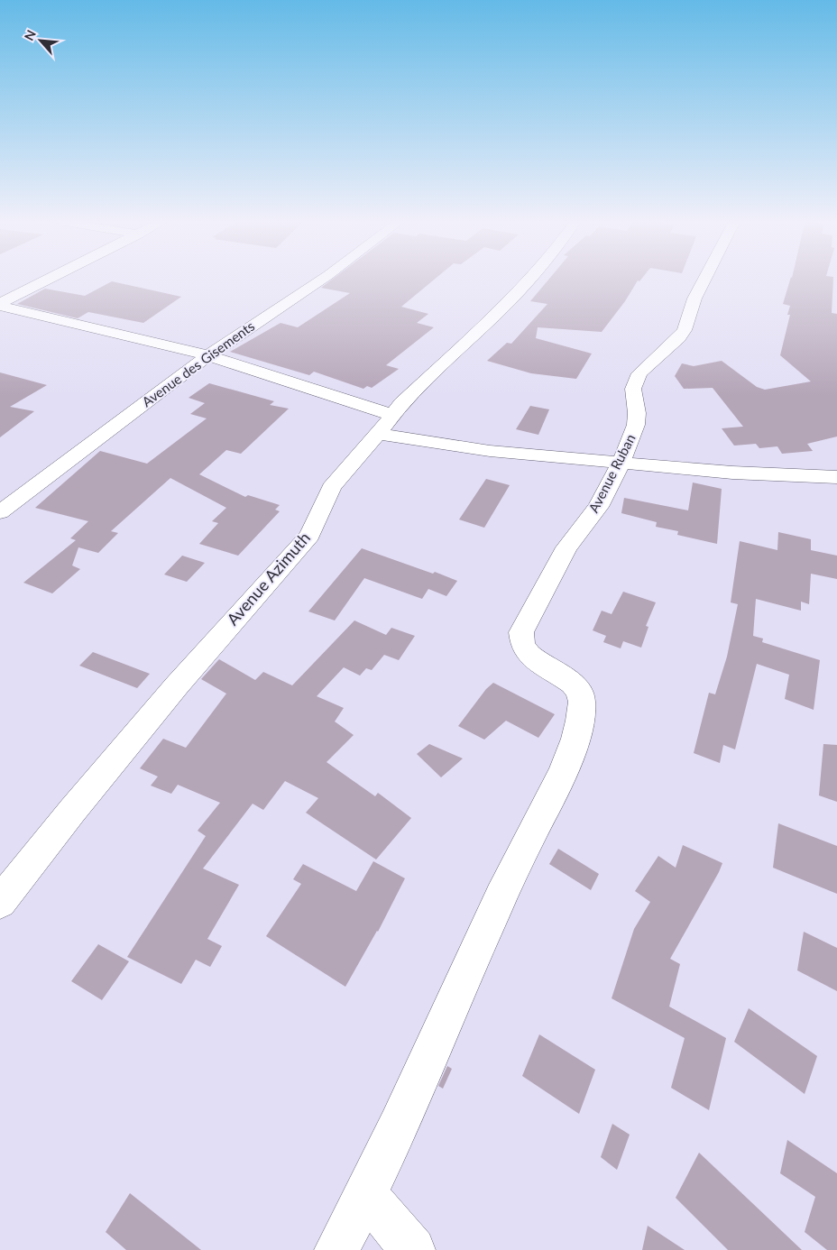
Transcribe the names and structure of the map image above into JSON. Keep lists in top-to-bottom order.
{
  "streets": {
    "street": ["Avenue des Gisements", "Avenue Ruban", "Avenue Azimuth"]
  },
  "north": "top left"
}
